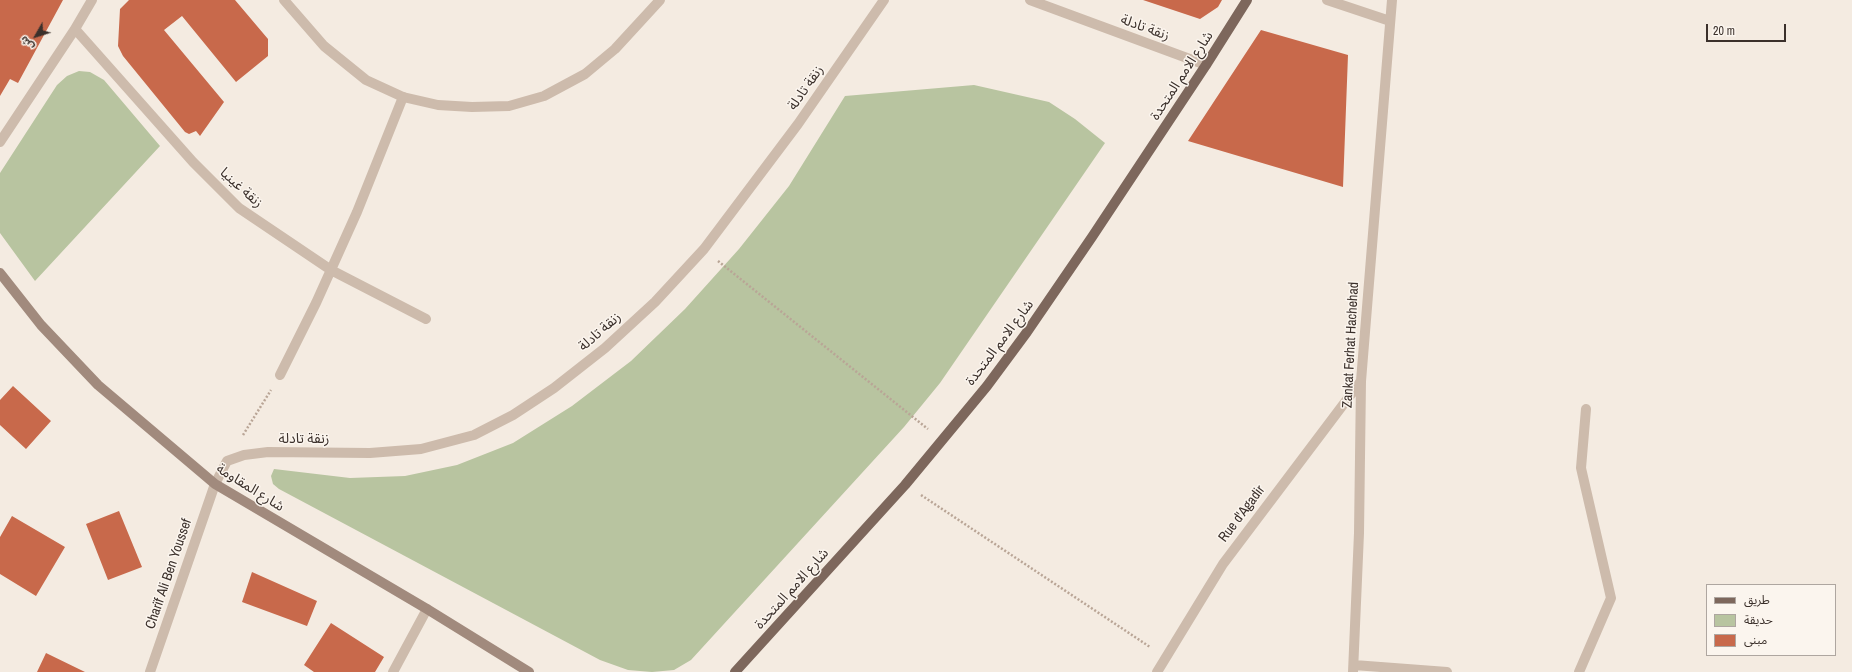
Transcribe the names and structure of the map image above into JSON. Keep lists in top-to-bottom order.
{
  "streets": {
    "main road": ["شارع الامم المتحدة", "شارع المقاومة"],
    "street": [
      "زنقة تادلة",
      "زنقة غينيا",
      "Zankat Ferhat Hachehad",
      "Rue d'Agadir",
      "Charïf Ali Ben Youssef"
    ]
  },
  "crossings": [
    ["زنقة تادلة", "شارع الامم المتحدة"],
    ["Zankat Ferhat Hachehad", "Rue d'Agadir"],
    ["شارع المقاومة", "Charïf Ali Ben Youssef"]
  ],
  "legend": ["طريق", "حديقة", "مبنى"],
  "scale_bar": "20 m",
  "north": "bottom left"
}
